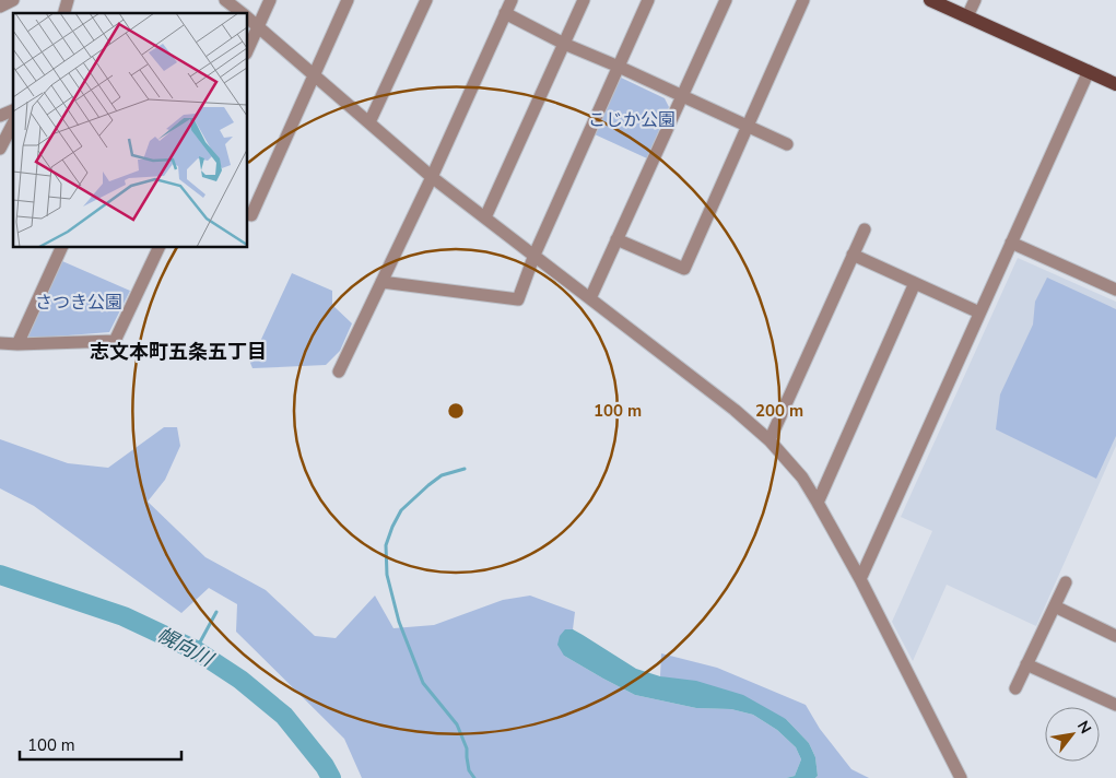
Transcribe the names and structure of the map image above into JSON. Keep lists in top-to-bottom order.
{
  "districts": ["志文本町五条五丁目"],
  "water": ["幌向川"],
  "parks": ["こじか公園", "さつき公園"],
  "scale_bar": "100 m",
  "north": "top right",
  "rings": ["100 m", "200 m"]
}
